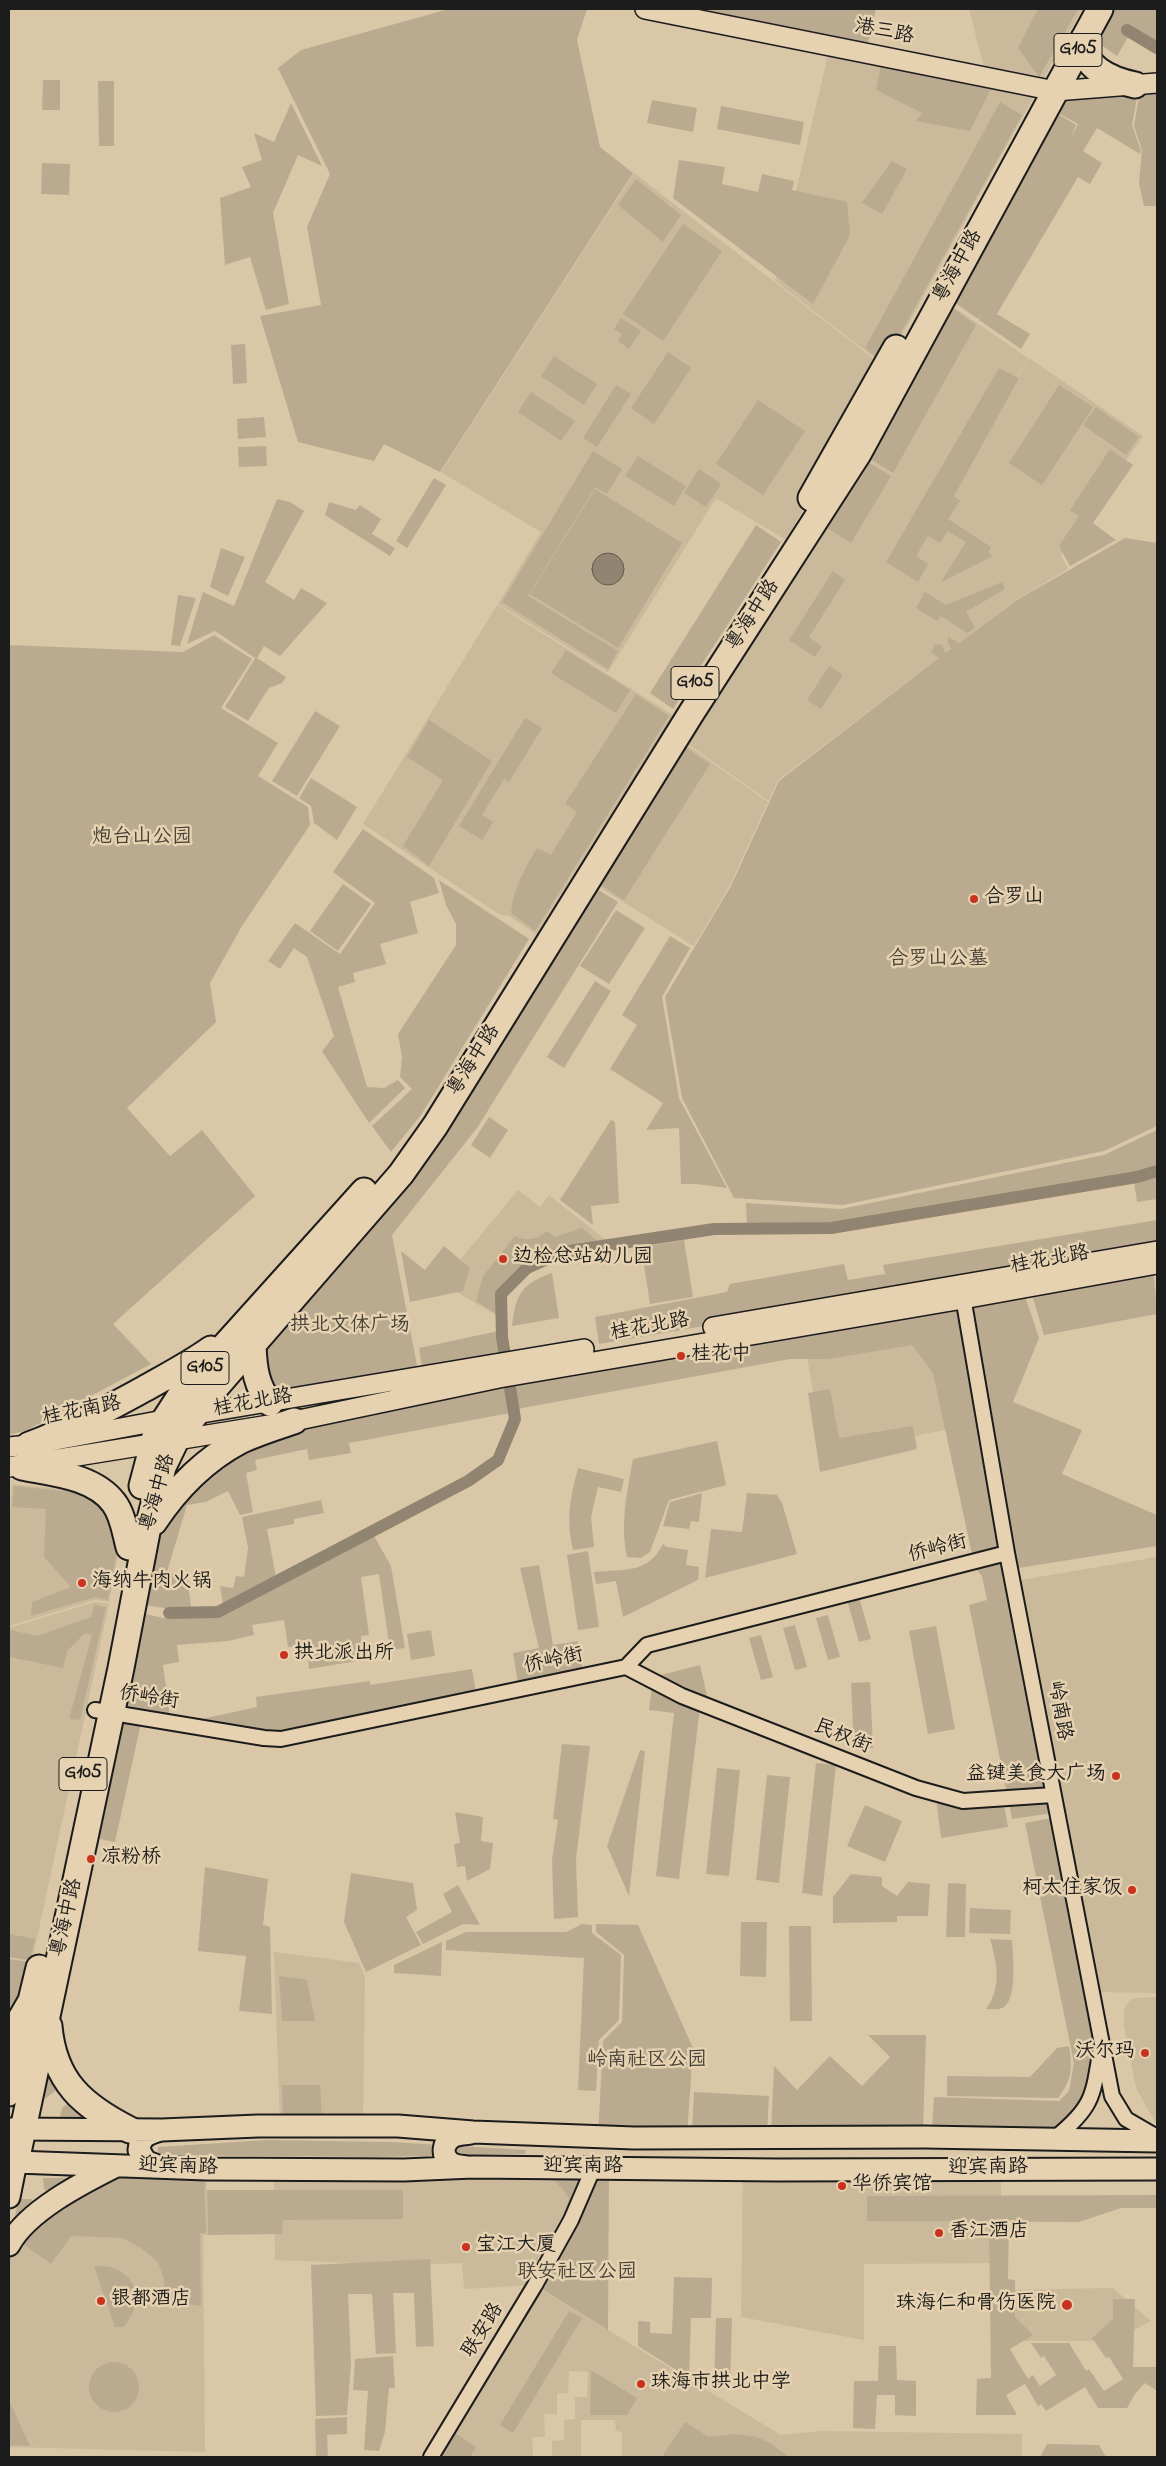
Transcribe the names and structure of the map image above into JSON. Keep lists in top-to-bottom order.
{
  "streets": {
    "highway": ["G105", "粤海中路"],
    "main road": [
      "港三路",
      "桂花北路",
      "桂花南路",
      "迎宾南路"
    ],
    "street": [
      "侨岭街",
      "岭南路",
      "民权街",
      "联安路"
    ]
  },
  "crossings": [
    ["港三路", "粤海中路"],
    ["粤海中路", "桂花北路"],
    ["粤海中路", "桂花南路"],
    ["粤海中路", "侨岭街"],
    ["粤海中路", "迎宾南路"],
    ["桂花北路", "桂花南路"],
    ["桂花北路", "岭南路"],
    ["侨岭街", "岭南路"],
    ["侨岭街", "民权街"],
    ["岭南路", "民权街"],
    ["迎宾南路", "联安路"]
  ],
  "parks": [
    "炮台山公园",
    "合罗山公墓",
    "拱北文体广场",
    "岭南社区公园",
    "联安社区公园"
  ],
  "places": [
    "合罗山",
    "边检总站幼儿园",
    "桂花中",
    "海纳牛肉火锅",
    "拱北派出所",
    "益键美食大广场",
    "凉粉桥",
    "柯太住家饭",
    "沃尔玛",
    "华侨宾馆",
    "香江酒店",
    "宝江大厦",
    "银都酒店",
    "珠海仁和骨伤医院",
    "珠海市拱北中学"
  ]
}
